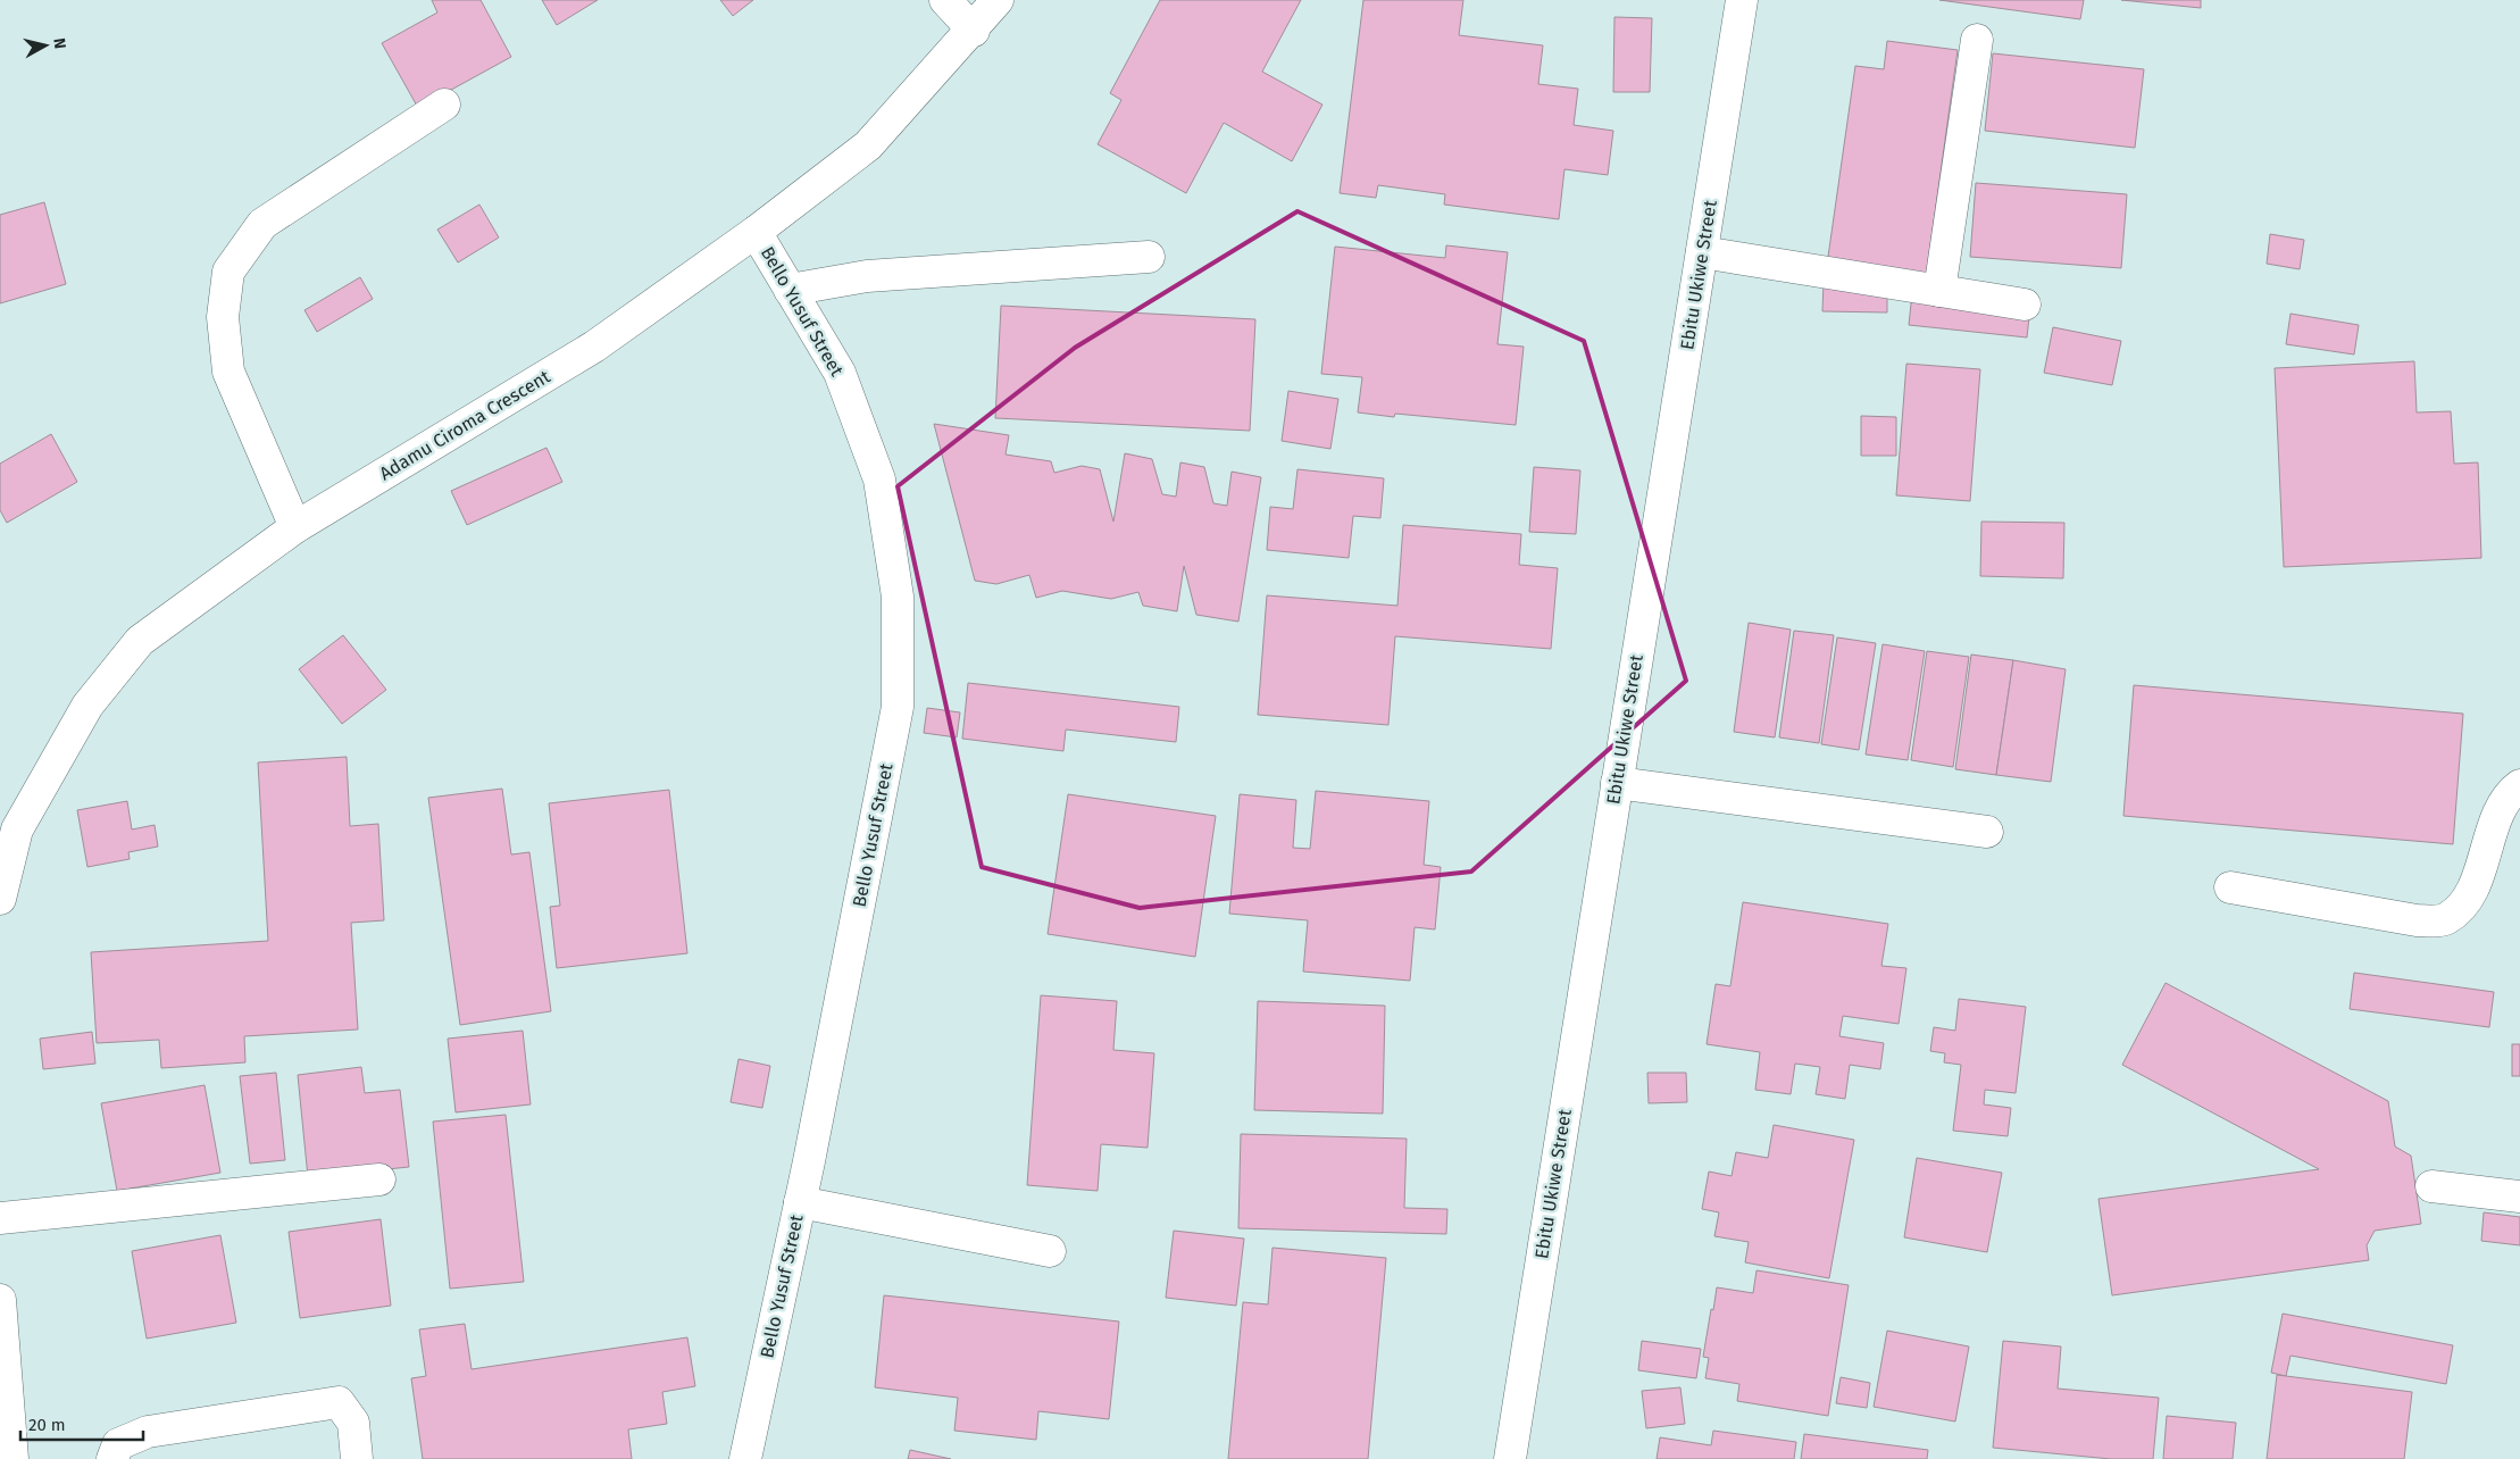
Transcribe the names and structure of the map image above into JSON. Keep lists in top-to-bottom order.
{
  "streets": {
    "street": ["Ebitu Ukiwe Street", "Bello Yusuf Street", "Adamu Ciroma Crescent"]
  },
  "crossings": [
    ["Bello Yusuf Street", "Adamu Ciroma Crescent"]
  ],
  "scale_bar": "20 m",
  "north": "right"
}
